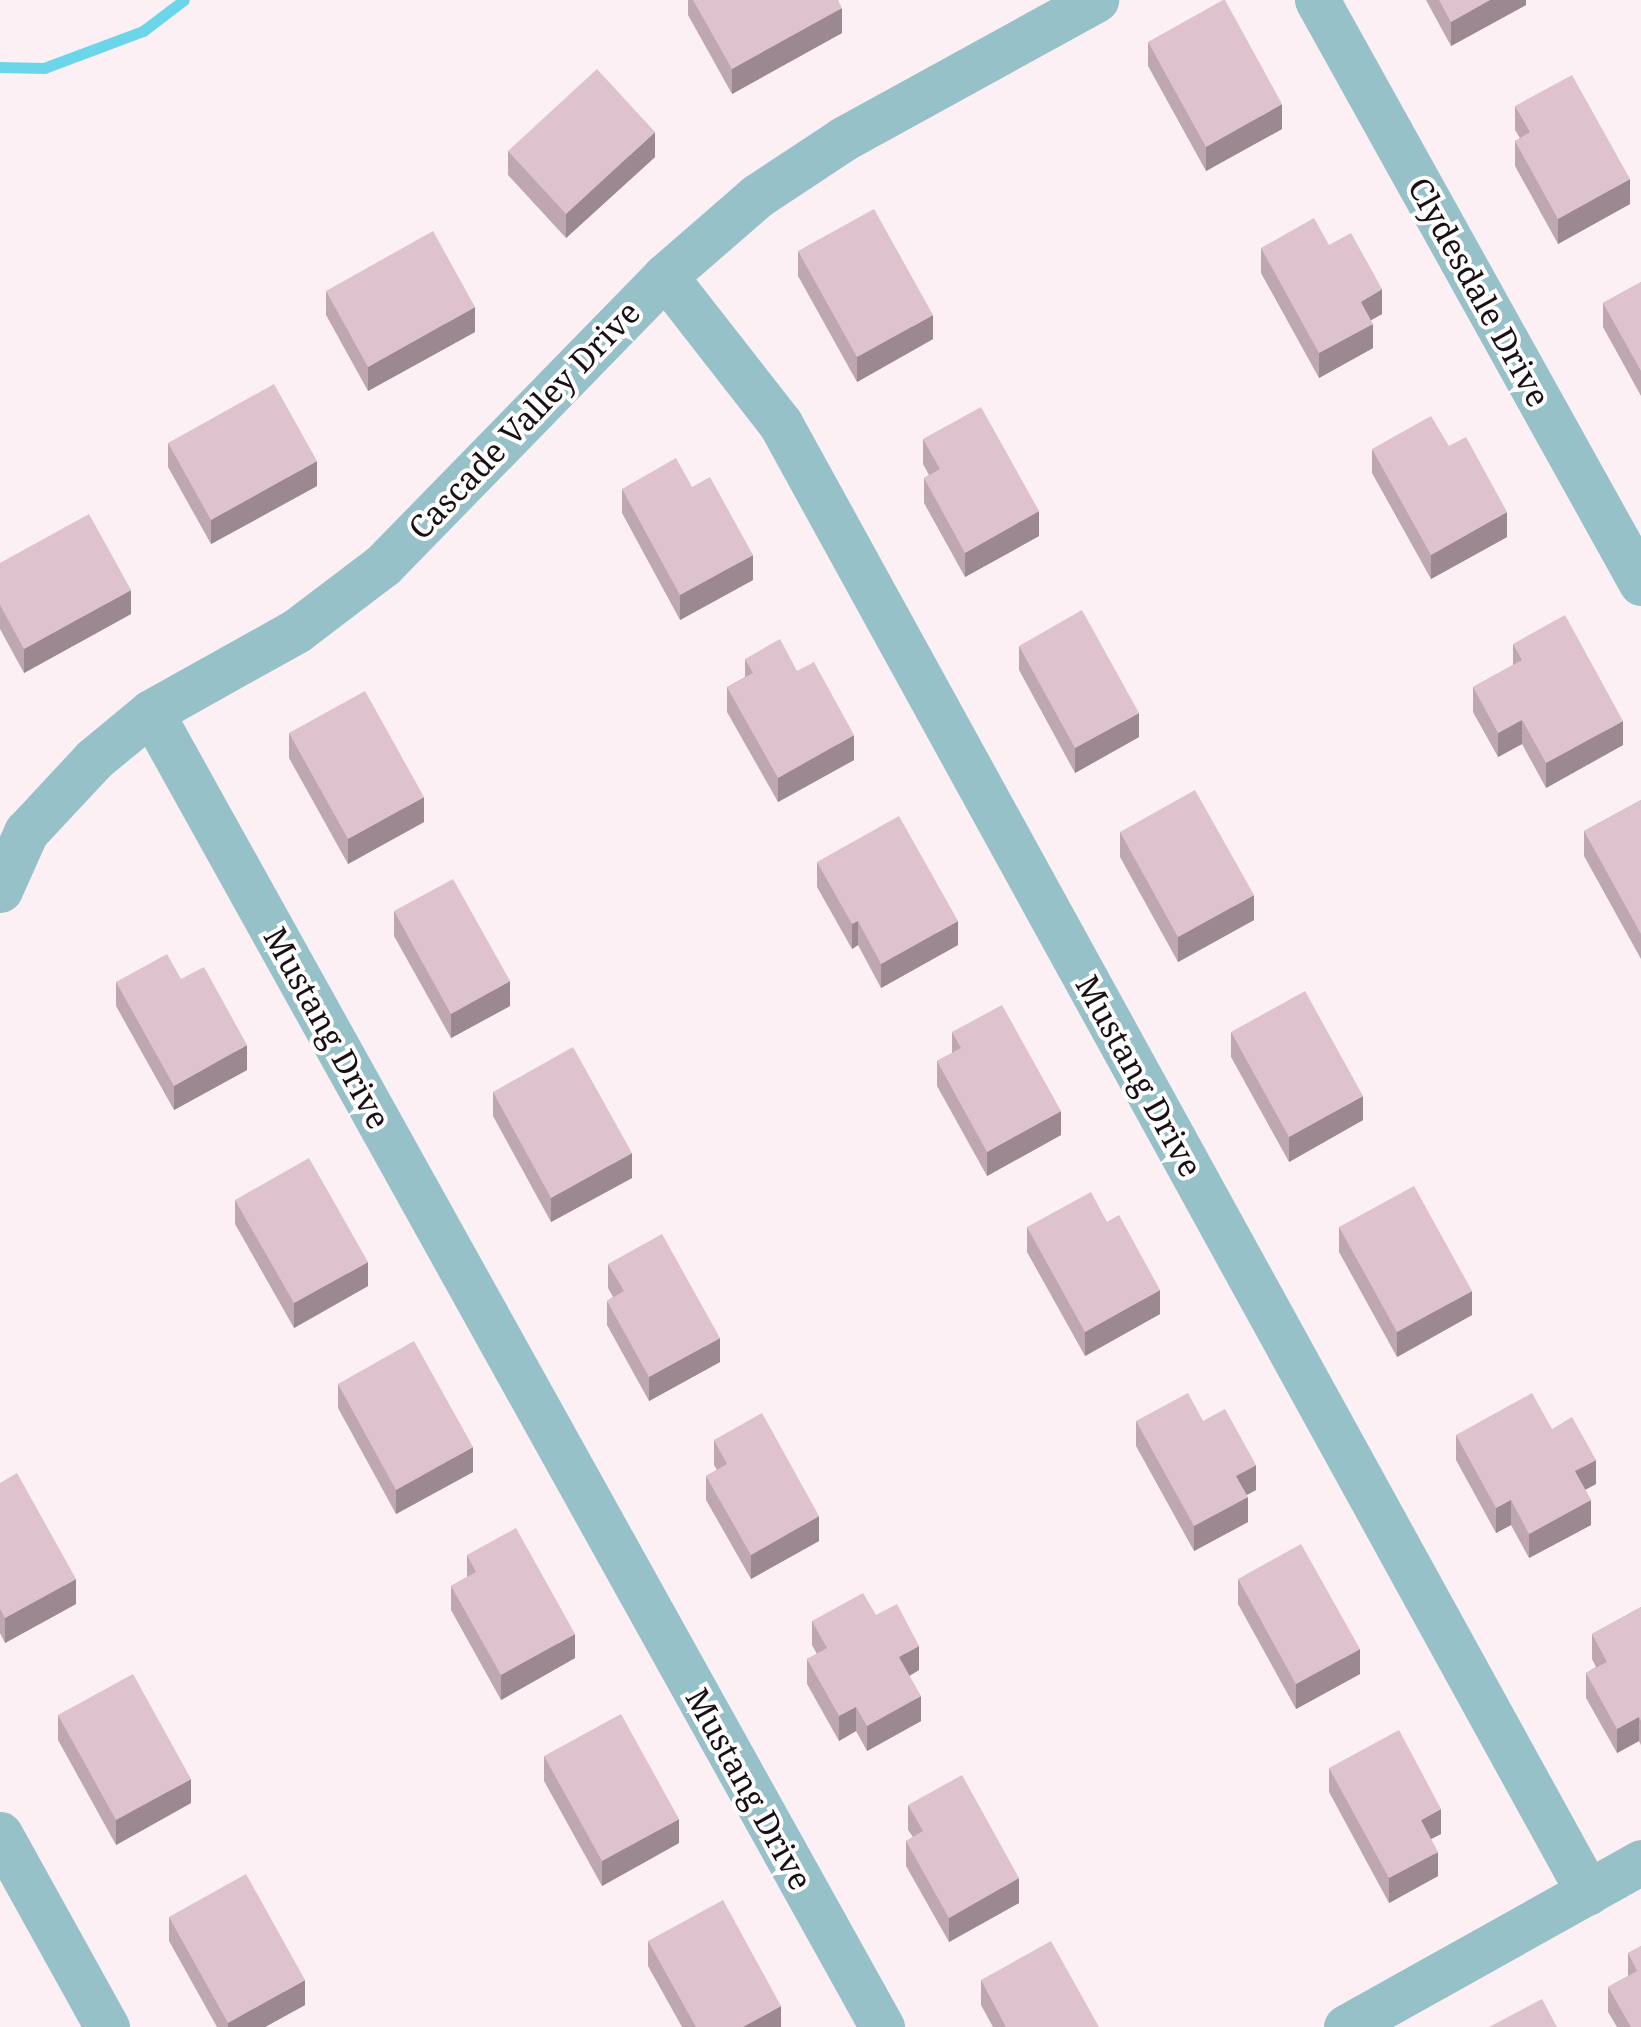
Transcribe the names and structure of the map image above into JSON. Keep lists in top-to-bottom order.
{
  "streets": {
    "street": ["Clydesdale Drive", "Cascade Valley Drive", "Mustang Drive"]
  },
  "crossings": [
    ["Cascade Valley Drive", "Mustang Drive"]
  ]
}
